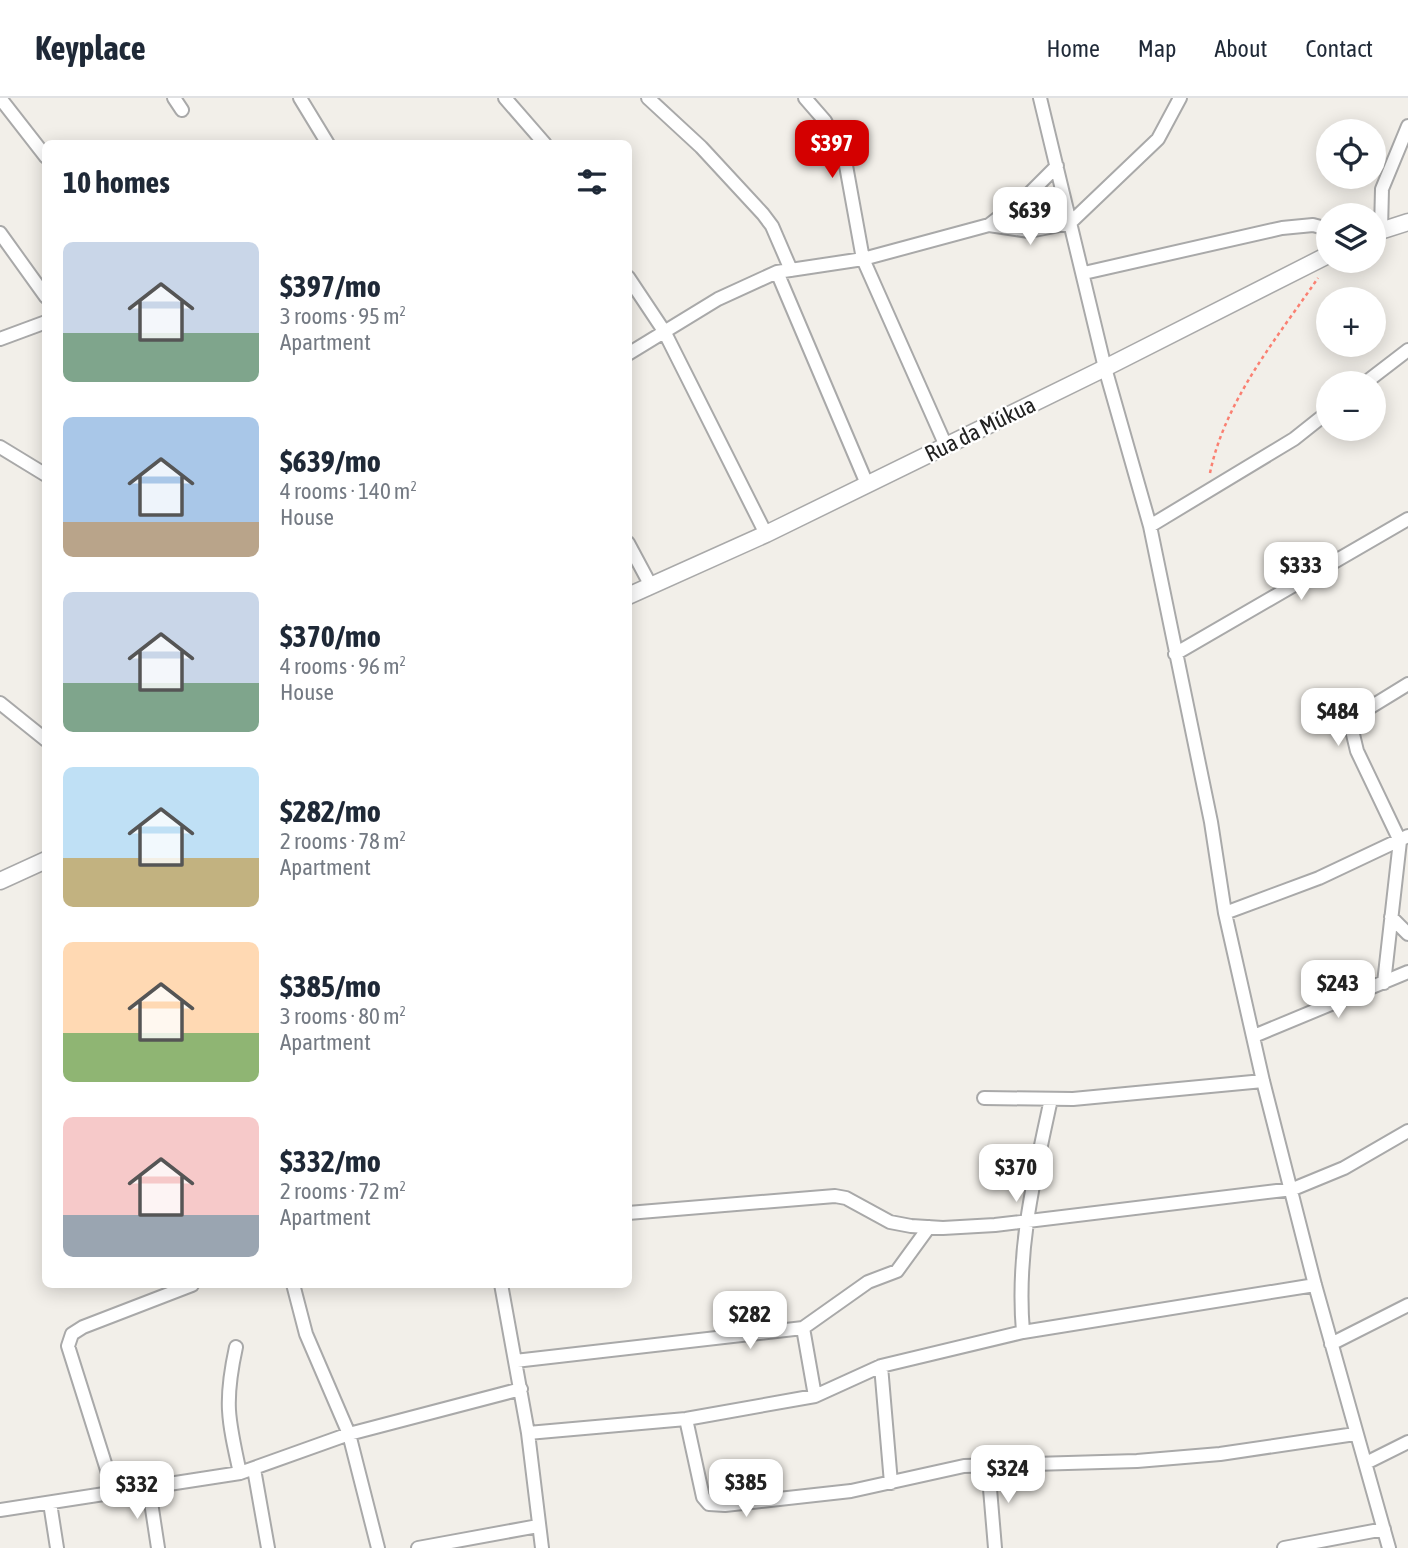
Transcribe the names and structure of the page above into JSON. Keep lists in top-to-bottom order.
{
  "streets": {
    "street": ["Rua da Múkua"]
  },
  "page": {
    "header": "Keyplace",
    "nav": [
      "Home",
      "Map",
      "About",
      "Contact"
    ],
    "map_buttons": ["+", "−"],
    "price": [
      "$397",
      "$639",
      "$333",
      "$484",
      "$243",
      "$370",
      "$282",
      "$324",
      "$385",
      "$332"
    ],
    "heading": "10 homes",
    "list": [
      {
        "name": "$397/mo",
        "note": "3 rooms · 95 m² · Apartment"
      },
      {
        "name": "$639/mo",
        "note": "4 rooms · 140 m² · House"
      },
      {
        "name": "$370/mo",
        "note": "4 rooms · 96 m² · House"
      },
      {
        "name": "$282/mo",
        "note": "2 rooms · 78 m² · Apartment"
      },
      {
        "name": "$385/mo",
        "note": "3 rooms · 80 m² · Apartment"
      },
      {
        "name": "$332/mo",
        "note": "2 rooms · 72 m² · Apartment"
      }
    ]
  }
}
